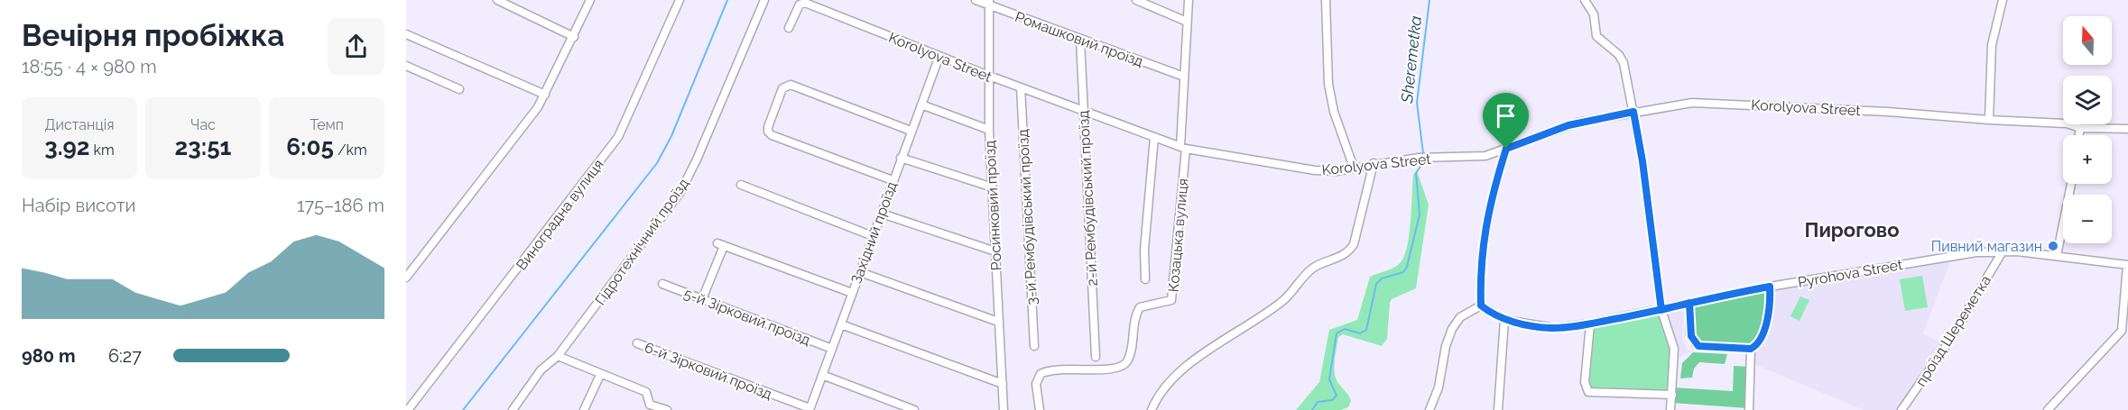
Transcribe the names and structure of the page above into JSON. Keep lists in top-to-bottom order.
{
  "streets": {
    "street": [
      "Ромашковий проїзд",
      "Korolyova Street",
      "2-й Рембудівський проїзд",
      "Росинковий проїзд",
      "Виноградна вулиця",
      "3-й Рембудівський проїзд",
      "Західний проїзд",
      "Козацька вулиця",
      "Гідротехнічний проїзд",
      "Pyrohova Street",
      "5-й Зірковий проїзд",
      "проїзд Шереметка",
      "6-й Зірковий проїзд"
    ]
  },
  "crossings": [
    ["Ромашковий проїзд", "2-й Рембудівський проїзд"],
    ["Ромашковий проїзд", "Росинковий проїзд"],
    ["Ромашковий проїзд", "Козацька вулиця"],
    ["Korolyova Street", "2-й Рембудівський проїзд"],
    ["Korolyova Street", "Росинковий проїзд"],
    ["Korolyova Street", "3-й Рембудівський проїзд"],
    ["Korolyova Street", "Західний проїзд"],
    ["Korolyova Street", "Козацька вулиця"],
    ["Західний проїзд", "5-й Зірковий проїзд"],
    ["Західний проїзд", "6-й Зірковий проїзд"],
    ["Pyrohova Street", "проїзд Шереметка"]
  ],
  "districts": ["Пирогово"],
  "water": ["Sheremetka"],
  "places": ["Пивний магазин"],
  "north": "top",
  "page": {
    "heading": ["Вечірня пробіжка", "18:55 · 4 × 980 m"],
    "map_buttons": ["+", "−"],
    "stats": [
      ["Дистанція", "3.92 km"],
      ["Час", "23:51"],
      ["Темп", "6:05 /km"]
    ],
    "chart": ["Набір висоти", "175–186 m"],
    "list": [
      {
        "name": "980 m",
        "note": "6:27"
      }
    ]
  }
}
